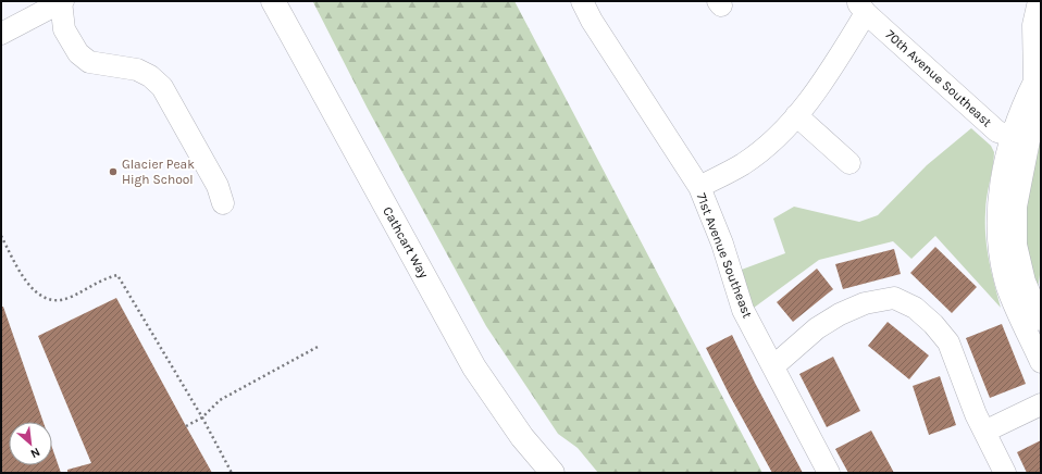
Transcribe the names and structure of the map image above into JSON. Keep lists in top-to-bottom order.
{
  "streets": {
    "main road": ["Cathcart Way"],
    "street": ["70th Avenue Southeast", "71st Avenue Southeast"]
  },
  "places": ["Glacier Peak High School"],
  "north": "bottom right"
}
